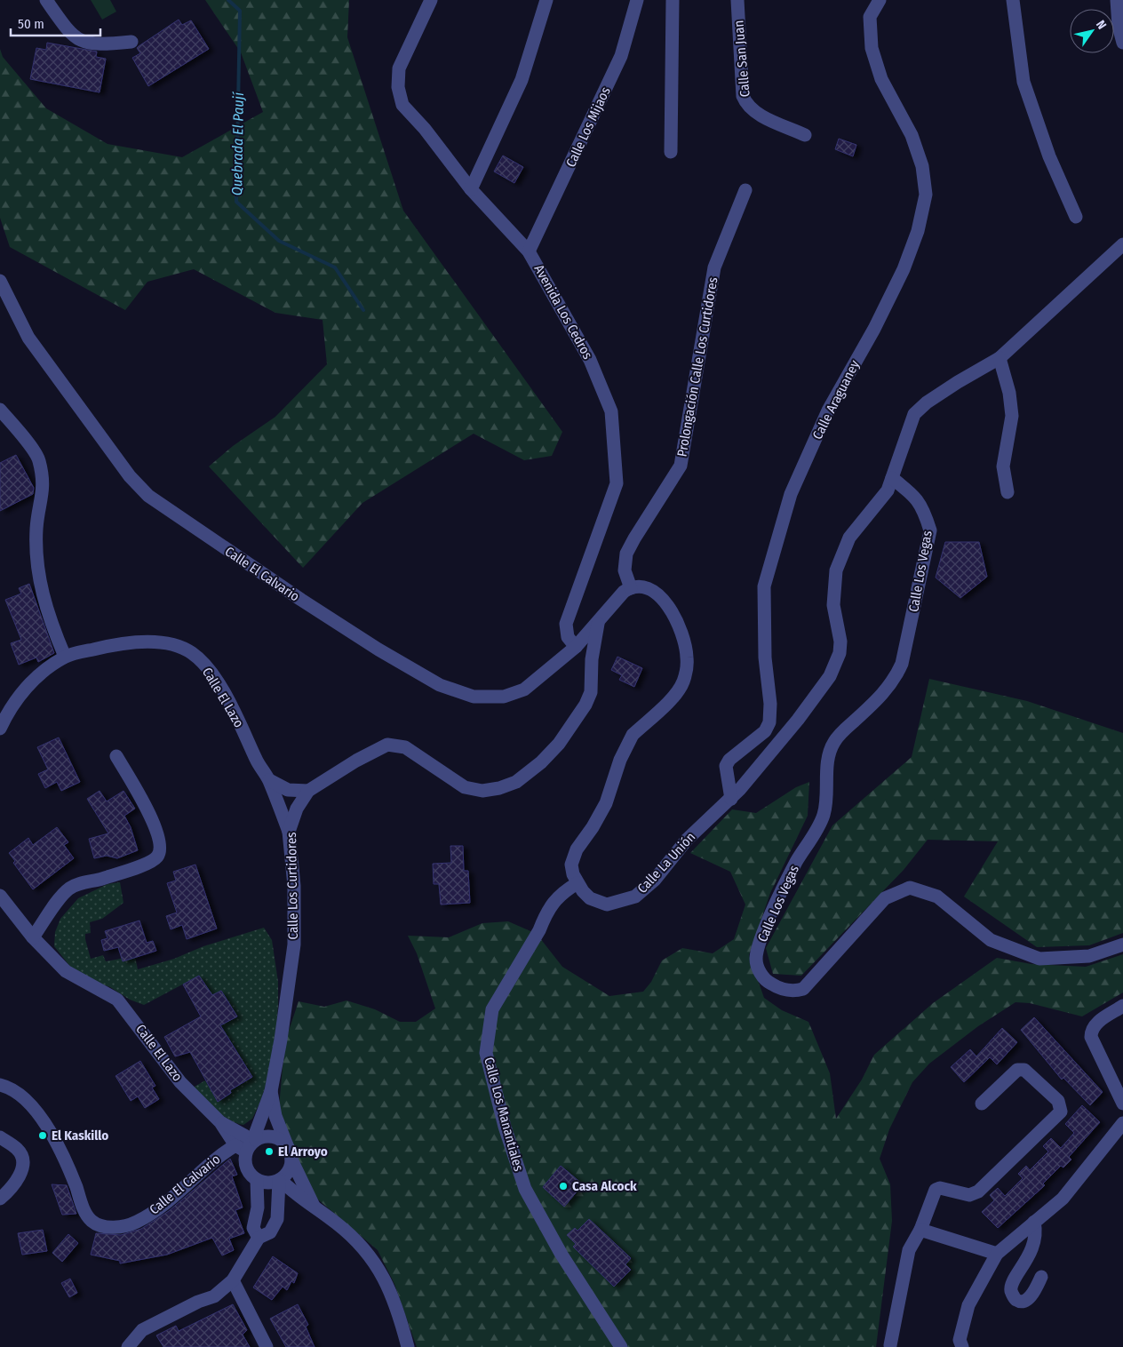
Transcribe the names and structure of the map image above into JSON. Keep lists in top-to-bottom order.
{
  "streets": {
    "street": [
      "Calle San Juan",
      "Calle Los Mijaos",
      "Avenida Los Cedros",
      "Prolongación Calle Los Curtidores",
      "Calle Araguaney",
      "Calle Los Vegas",
      "Calle El Calvario",
      "Calle El Lazo",
      "Calle La Unión",
      "Calle Los Curtidores",
      "Calle Los Manantiales"
    ]
  },
  "crossings": [
    ["Calle Los Mijaos", "Avenida Los Cedros"],
    ["Avenida Los Cedros", "Calle El Calvario"],
    ["Prolongación Calle Los Curtidores", "Calle La Unión"],
    ["Calle Araguaney", "Calle La Unión"],
    ["Calle Los Vegas", "Calle La Unión"],
    ["Calle El Calvario", "Calle El Lazo"],
    ["Calle El Calvario", "Calle Los Curtidores"],
    ["Calle El Lazo", "Calle Los Curtidores"],
    ["Calle La Unión", "Calle Los Manantiales"]
  ],
  "water": ["Quebrada El Paují"],
  "places": ["El Kaskillo", "El Arroyo", "Casa Alcock"],
  "scale_bar": "50 m",
  "north": "top right"
}
